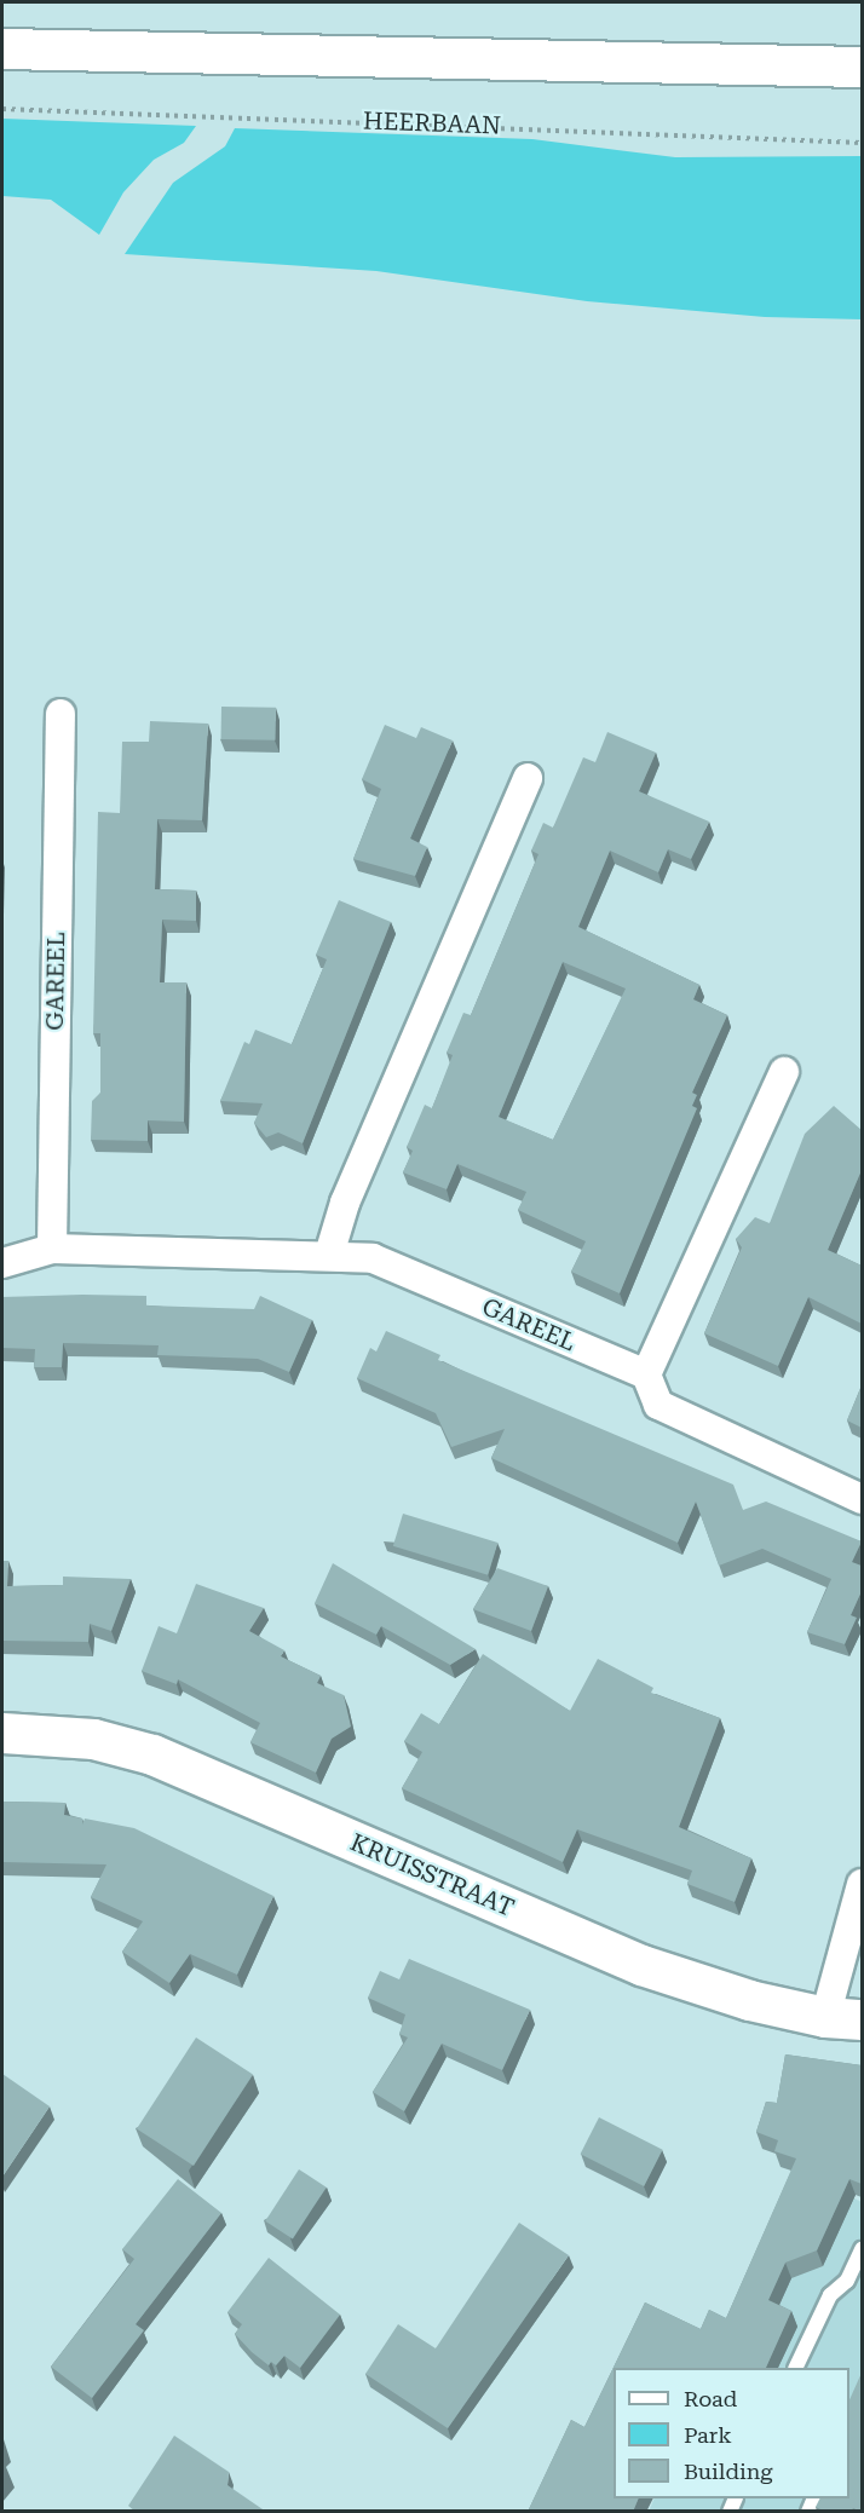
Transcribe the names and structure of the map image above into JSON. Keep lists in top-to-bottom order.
{
  "streets": {
    "street": ["GAREEL", "KRUISSTRAAT"],
    "path": ["HEERBAAN"]
  },
  "legend": ["Road", "Park", "Building"]
}
